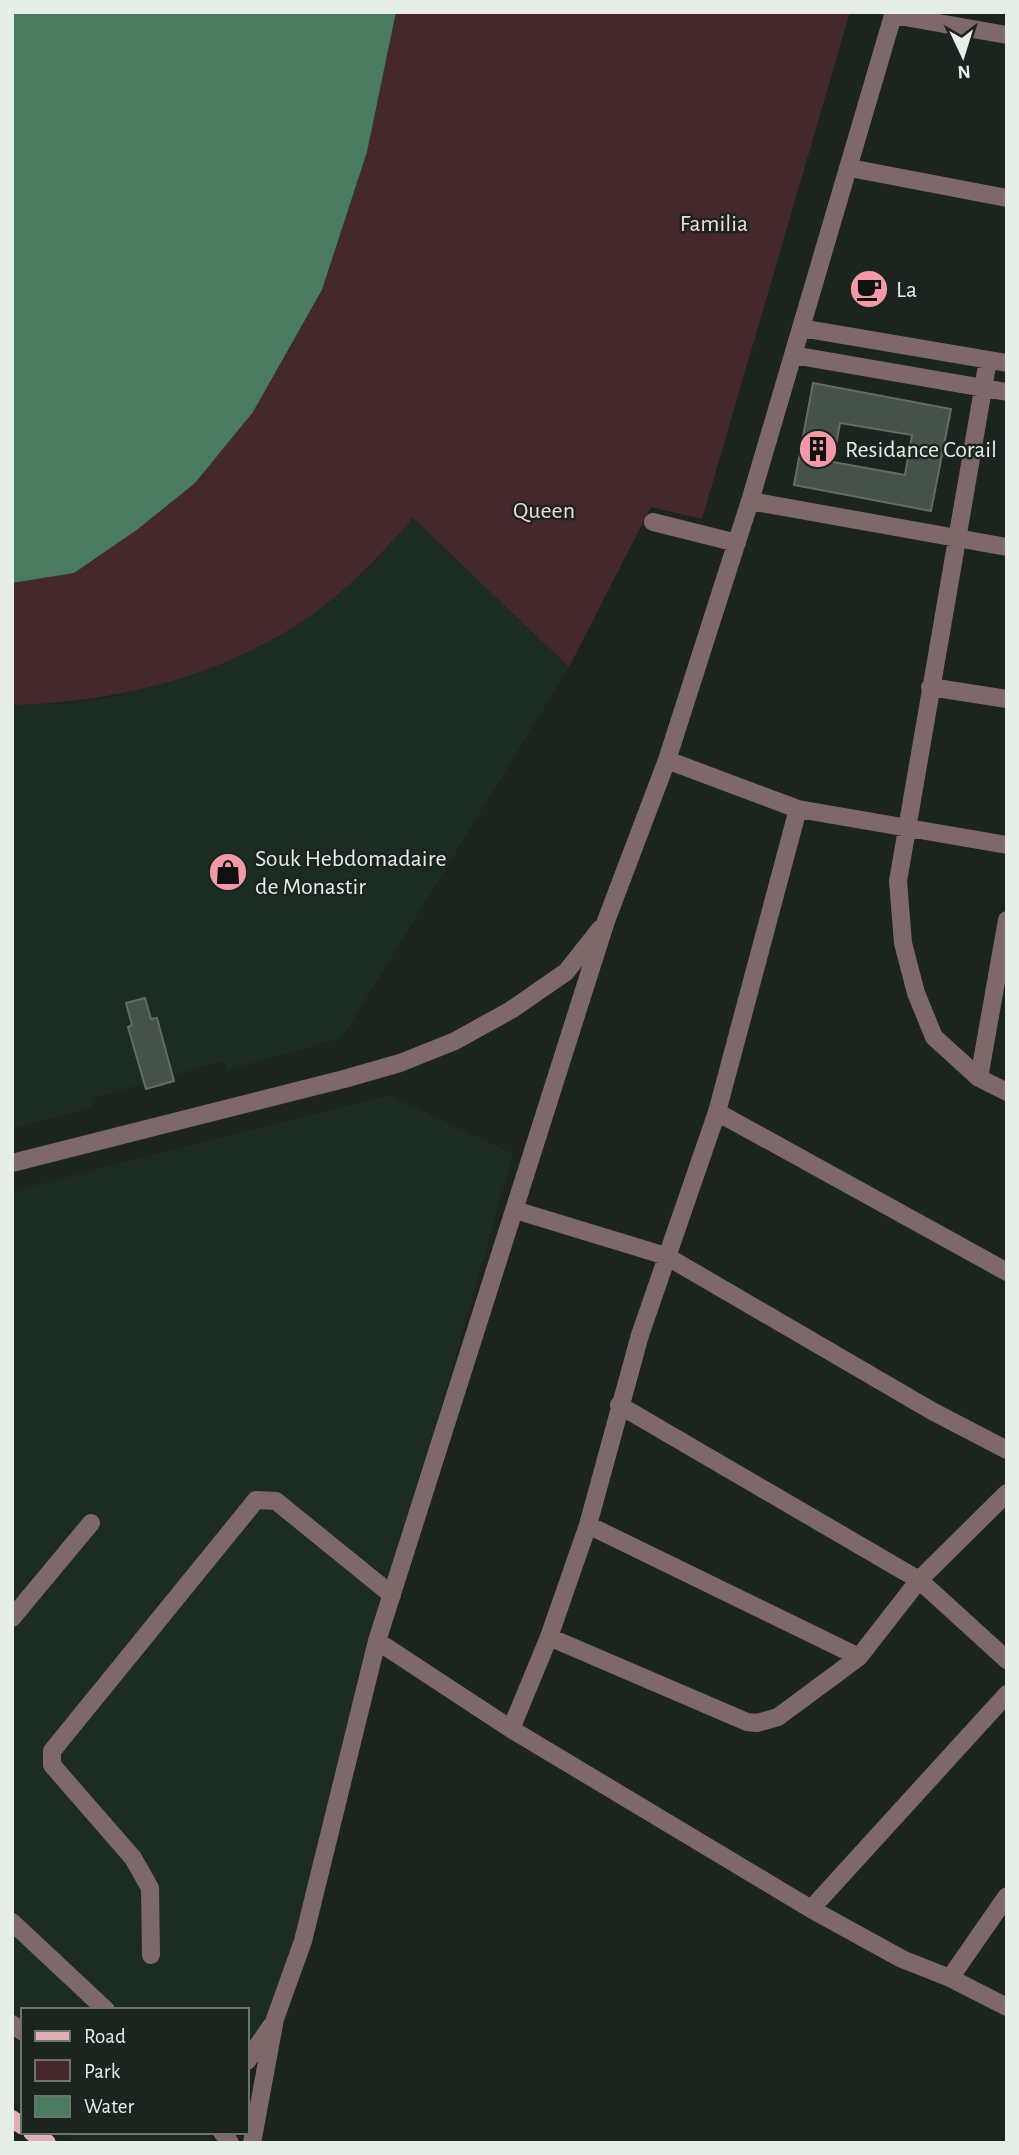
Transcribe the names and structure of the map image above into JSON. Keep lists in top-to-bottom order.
{
  "parks": ["Familia", "Queen"],
  "places": {
    "cafe": ["La"],
    "building": ["Residance Corail"],
    "shop": ["Souk Hebdomadaire de Monastir"]
  },
  "legend": ["Road", "Park", "Water"],
  "north": "bottom"
}
